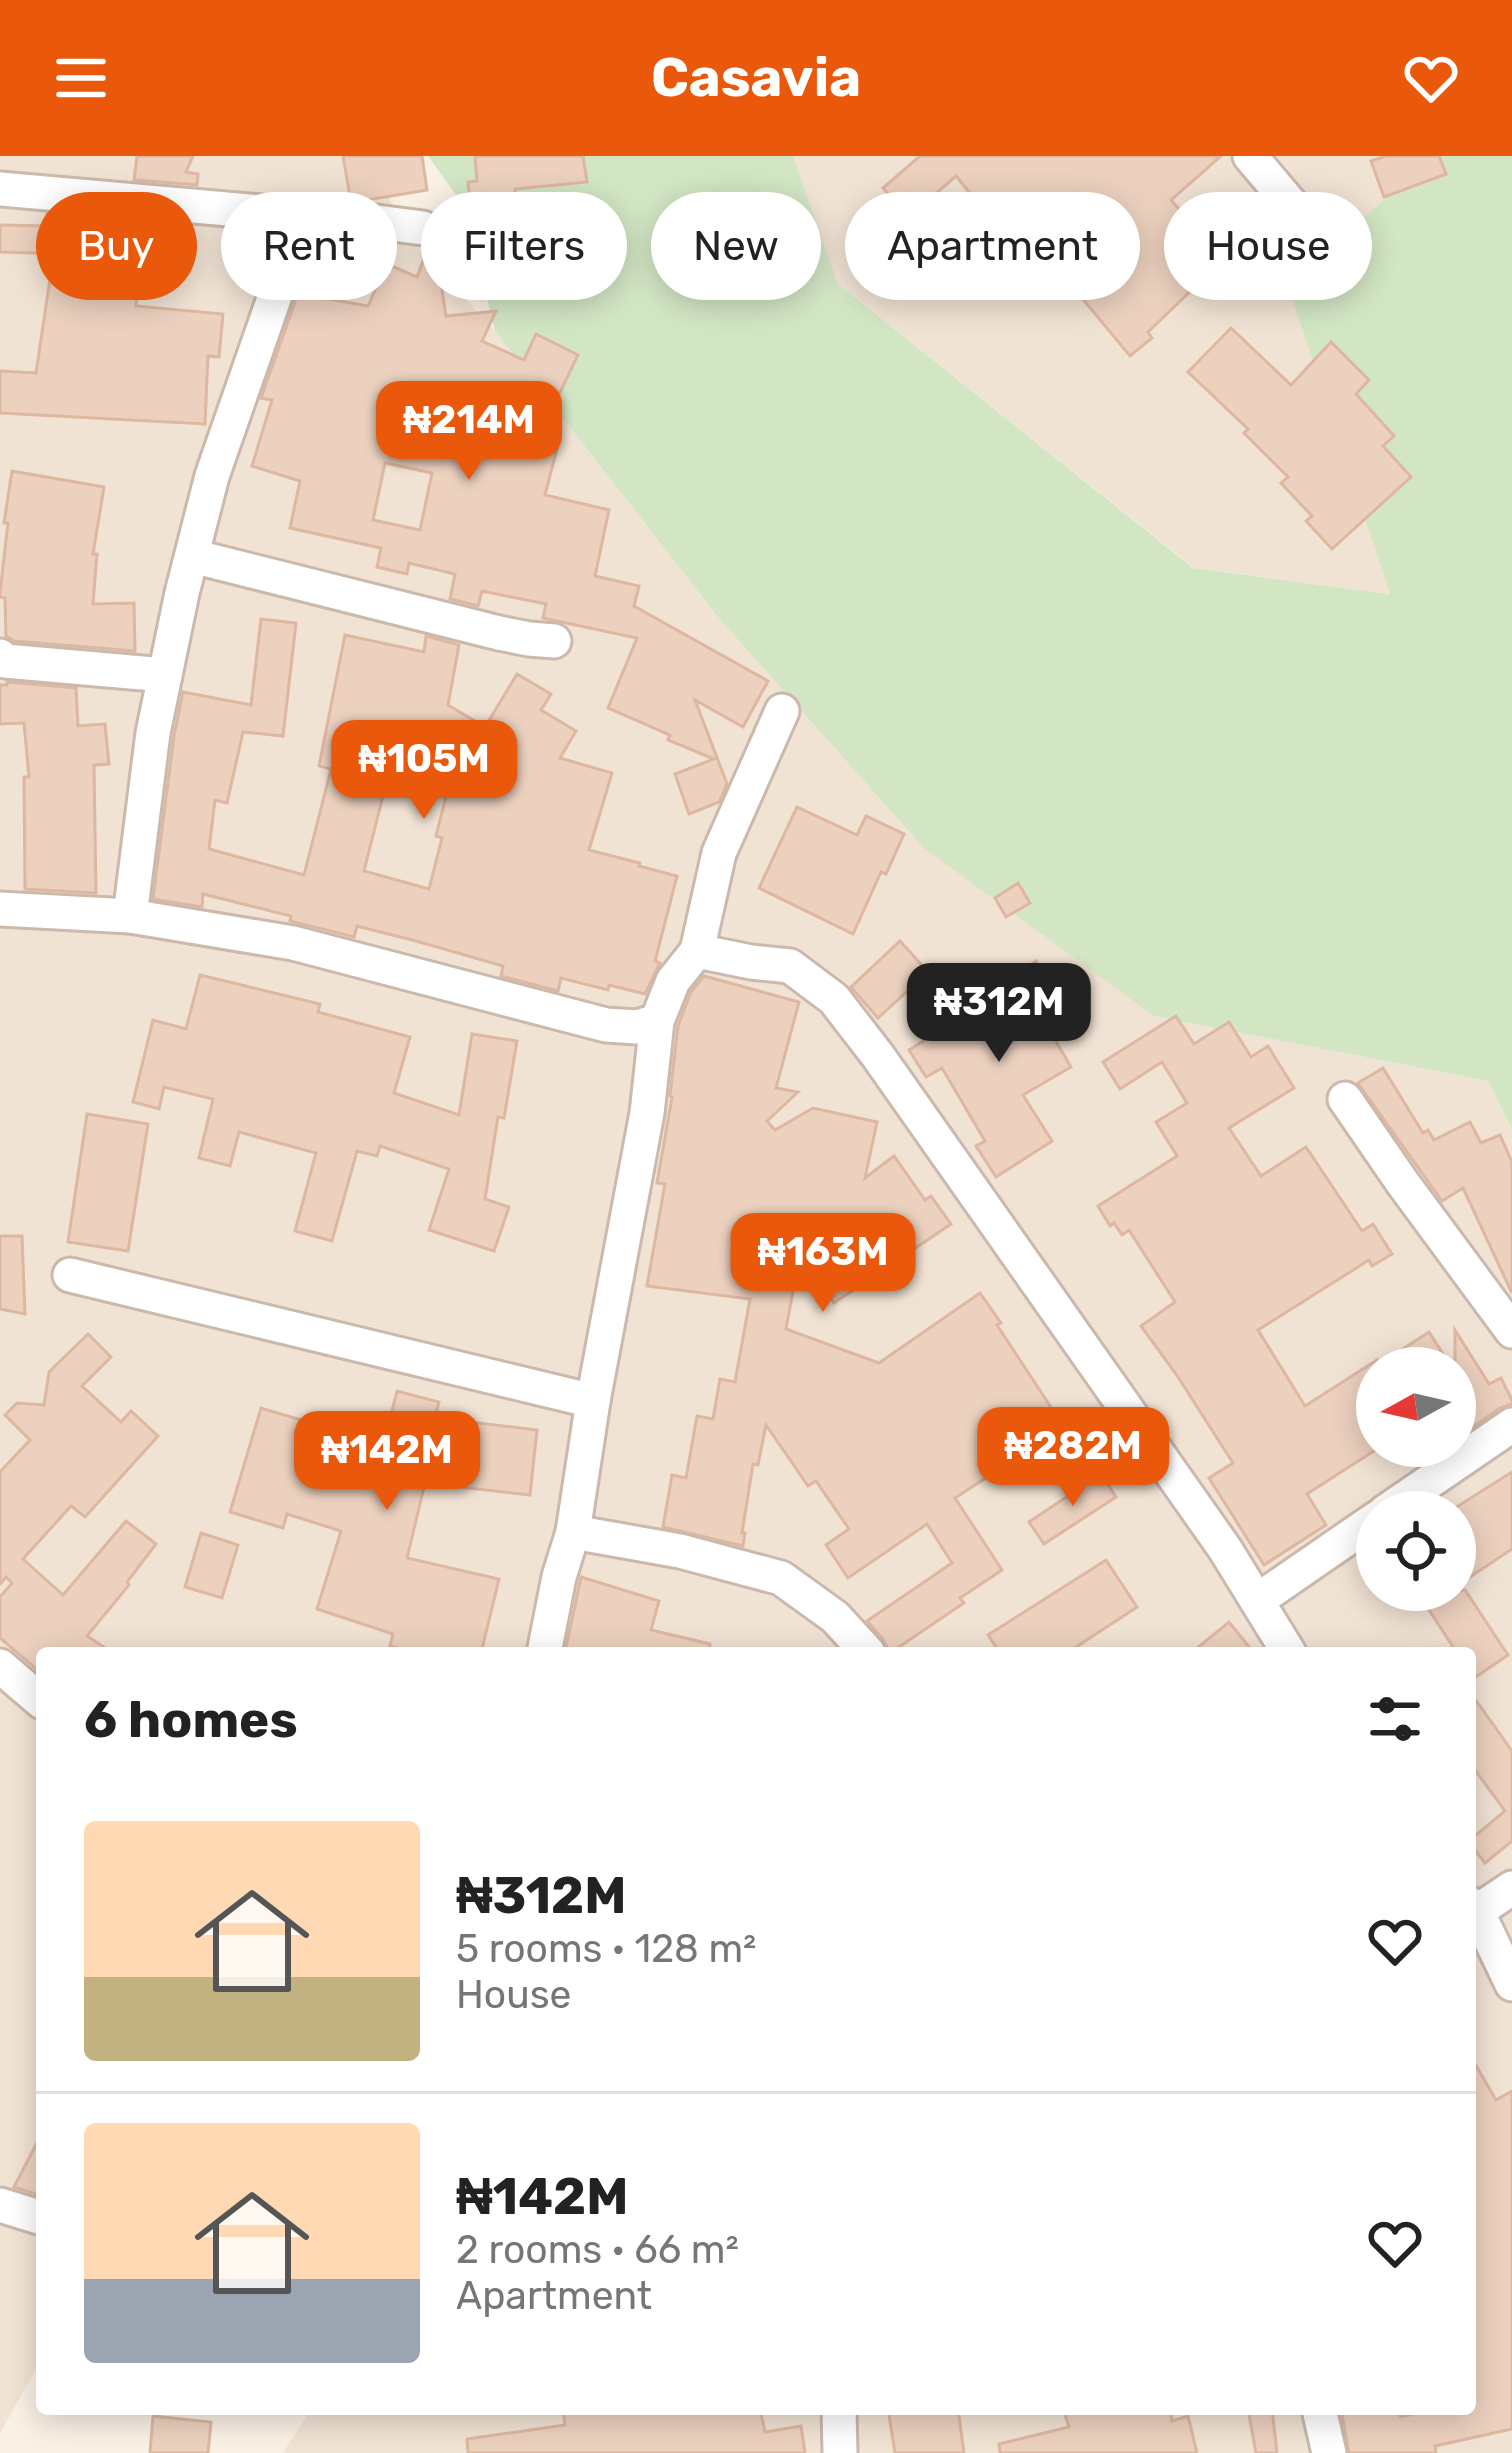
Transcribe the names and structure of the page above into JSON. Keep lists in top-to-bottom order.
{
  "north": "left",
  "page": {
    "header": "Casavia",
    "chip": [
      "Buy",
      "Rent",
      "Filters",
      "New",
      "Apartment",
      "House"
    ],
    "price": [
      "₦214M",
      "₦105M",
      "₦312M",
      "₦163M",
      "₦282M",
      "₦142M"
    ],
    "heading": "6 homes",
    "list": [
      {
        "name": "₦312M",
        "note": "5 rooms · 128 m² · House"
      },
      {
        "name": "₦142M",
        "note": "2 rooms · 66 m² · Apartment"
      }
    ]
  }
}
